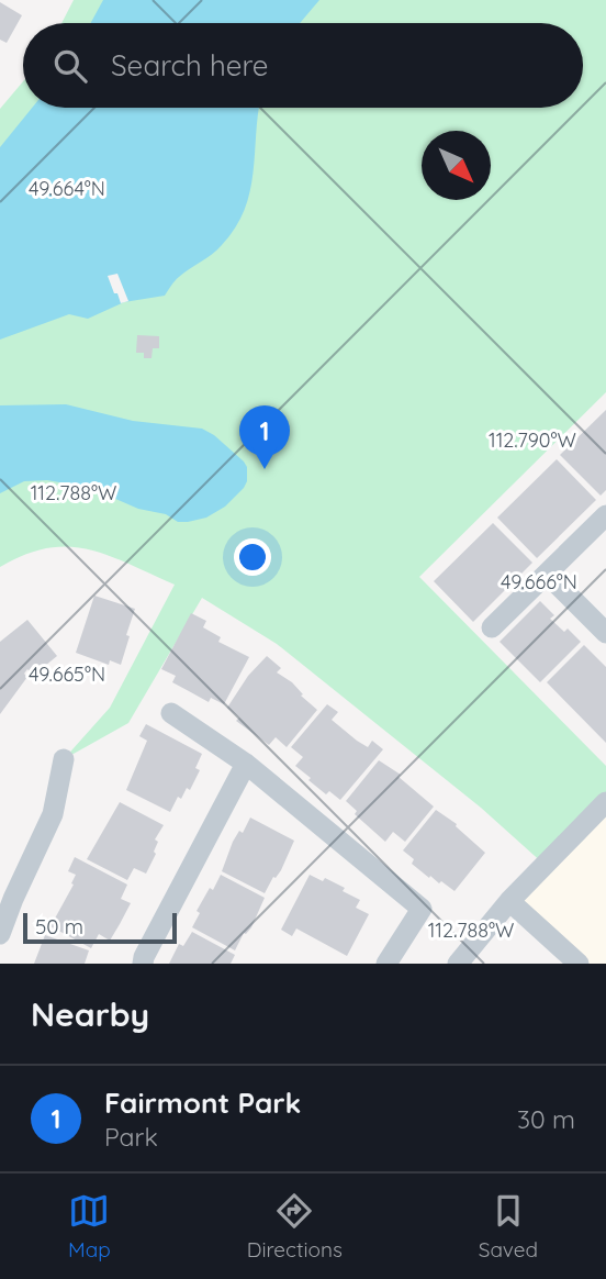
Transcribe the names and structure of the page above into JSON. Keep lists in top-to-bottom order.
{
  "scale_bar": "50 m",
  "north": "bottom right",
  "page": {
    "search": "Search here",
    "pins": "1",
    "scale": "50 m",
    "heading": "Nearby",
    "list": [
      {
        "mark": "1",
        "name": "Fairmont Park",
        "note": "Park",
        "value": "30 m"
      }
    ],
    "nav": ["Map", "Directions", "Saved"]
  },
  "coordinates": [
    "49.664°N",
    "112.790°W",
    "112.788°W",
    "49.666°N",
    "49.665°N"
  ]
}
